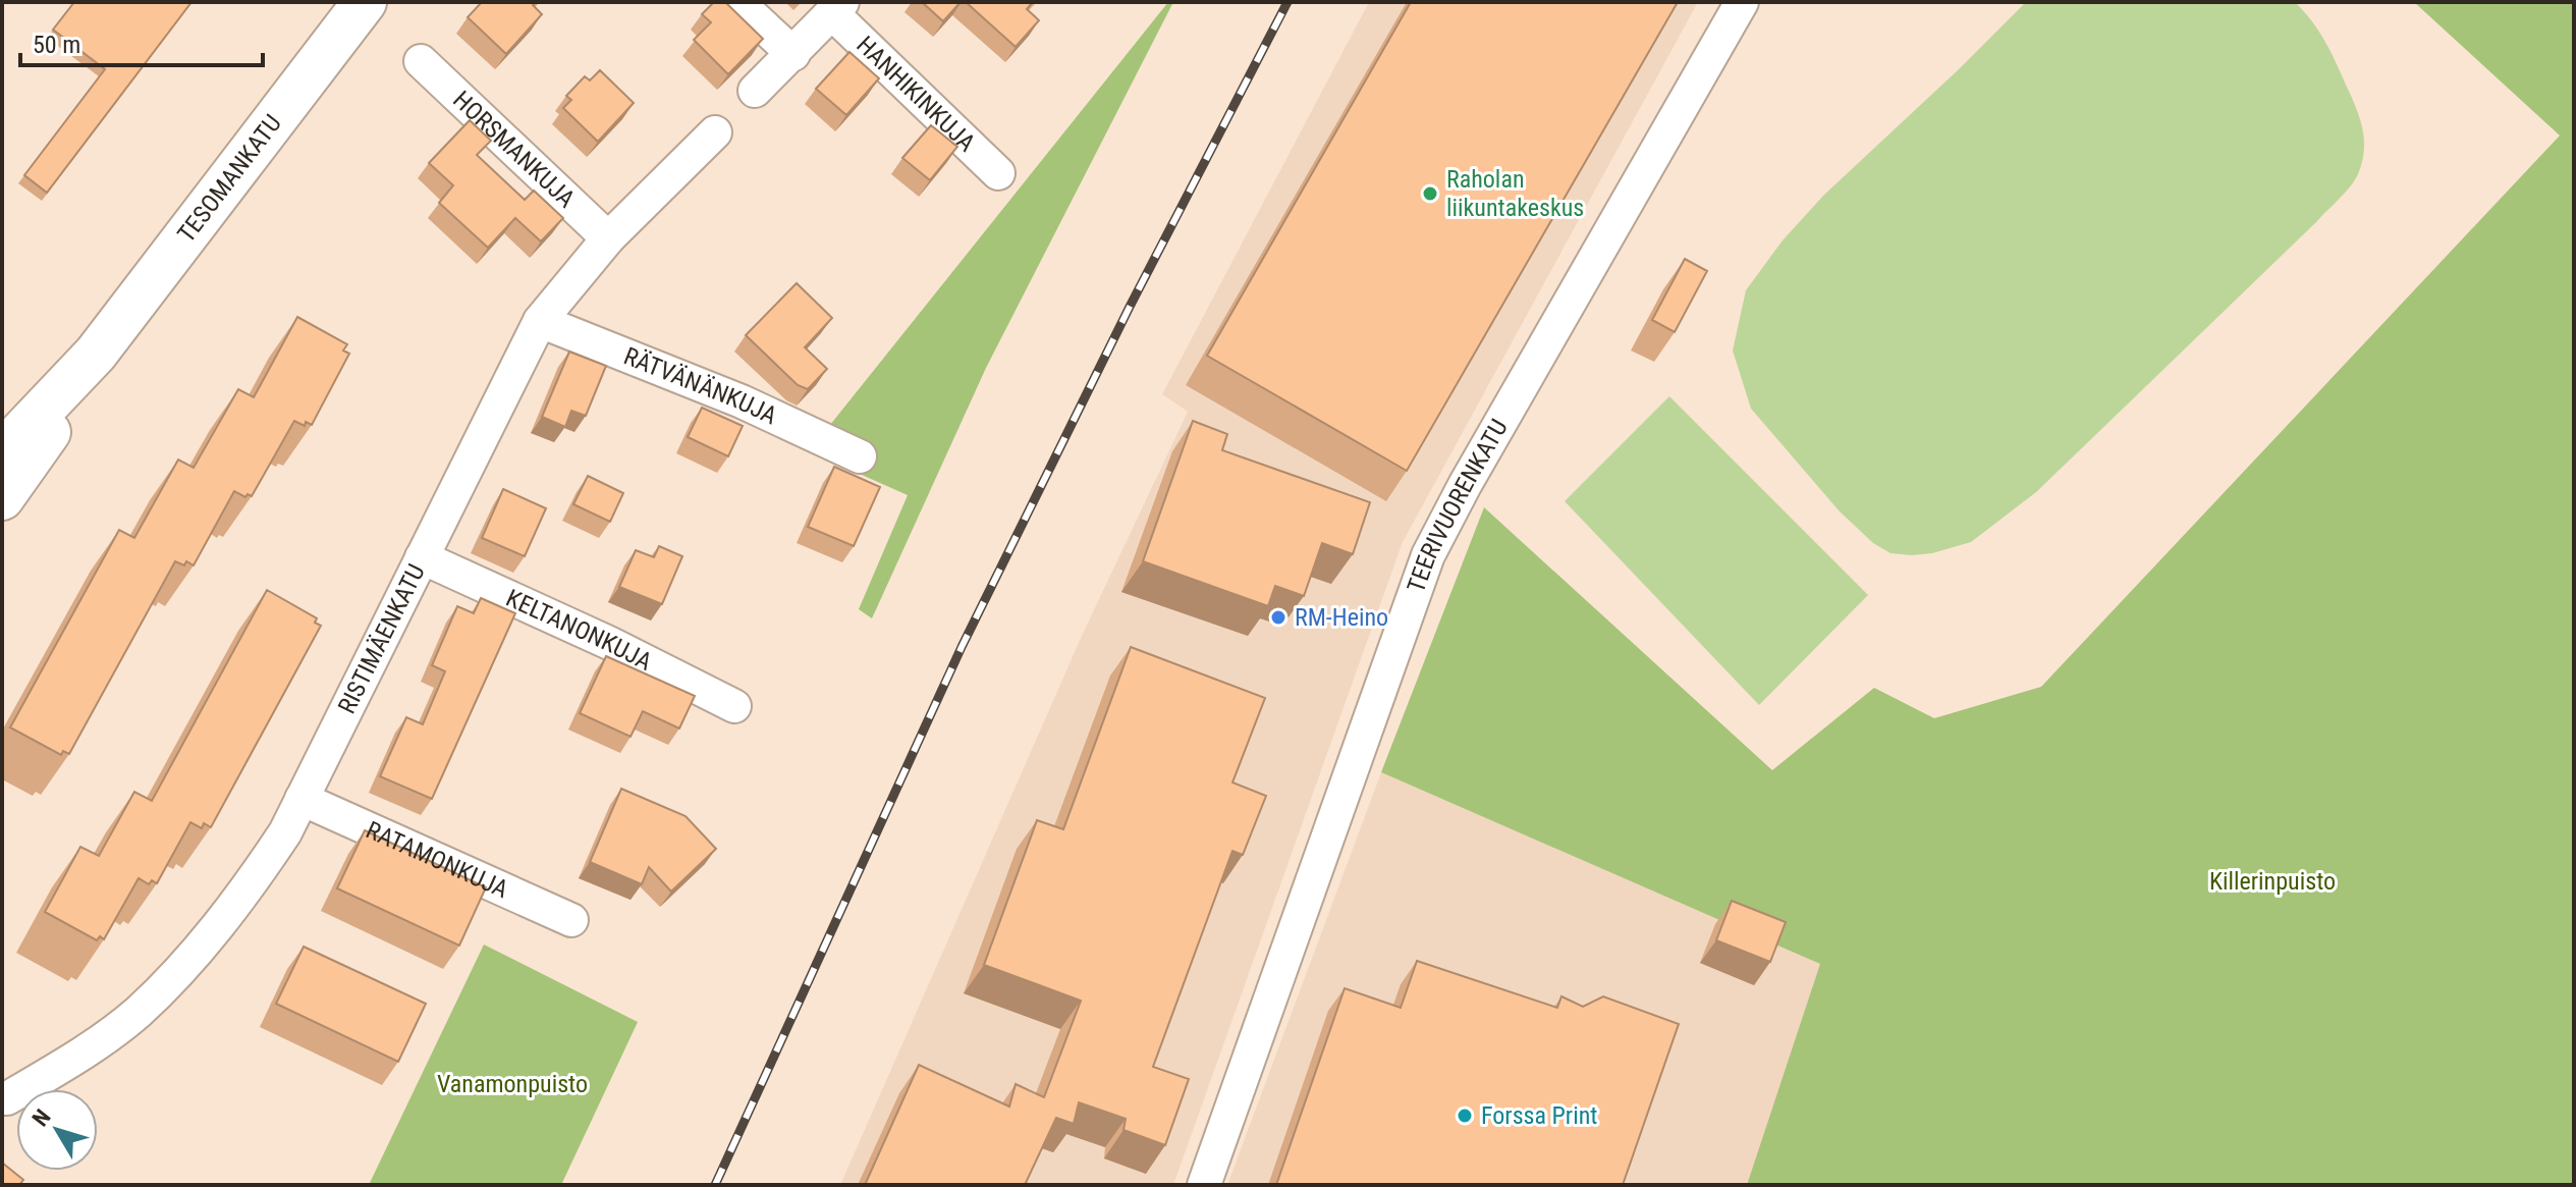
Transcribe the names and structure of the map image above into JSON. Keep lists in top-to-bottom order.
{
  "streets": {
    "main road": ["TESOMANKATU"],
    "street": [
      "HANHIKINKUJA",
      "HORSMANKUJA",
      "RÄTVÄNÄNKUJA",
      "TEERIVUORENKATU",
      "KELTANONKUJA",
      "RISTIMÄENKATU",
      "RATAMONKUJA"
    ]
  },
  "crossings": [
    ["HORSMANKUJA", "RISTIMÄENKATU"],
    ["RÄTVÄNÄNKUJA", "RISTIMÄENKATU"],
    ["KELTANONKUJA", "RISTIMÄENKATU"],
    ["RISTIMÄENKATU", "RATAMONKUJA"]
  ],
  "parks": ["Killerinpuisto", "Vanamonpuisto"],
  "places": ["Raholan liikuntakeskus", "RM-Heino", "Forssa Print"],
  "scale_bar": "50 m",
  "north": "top left"
}
